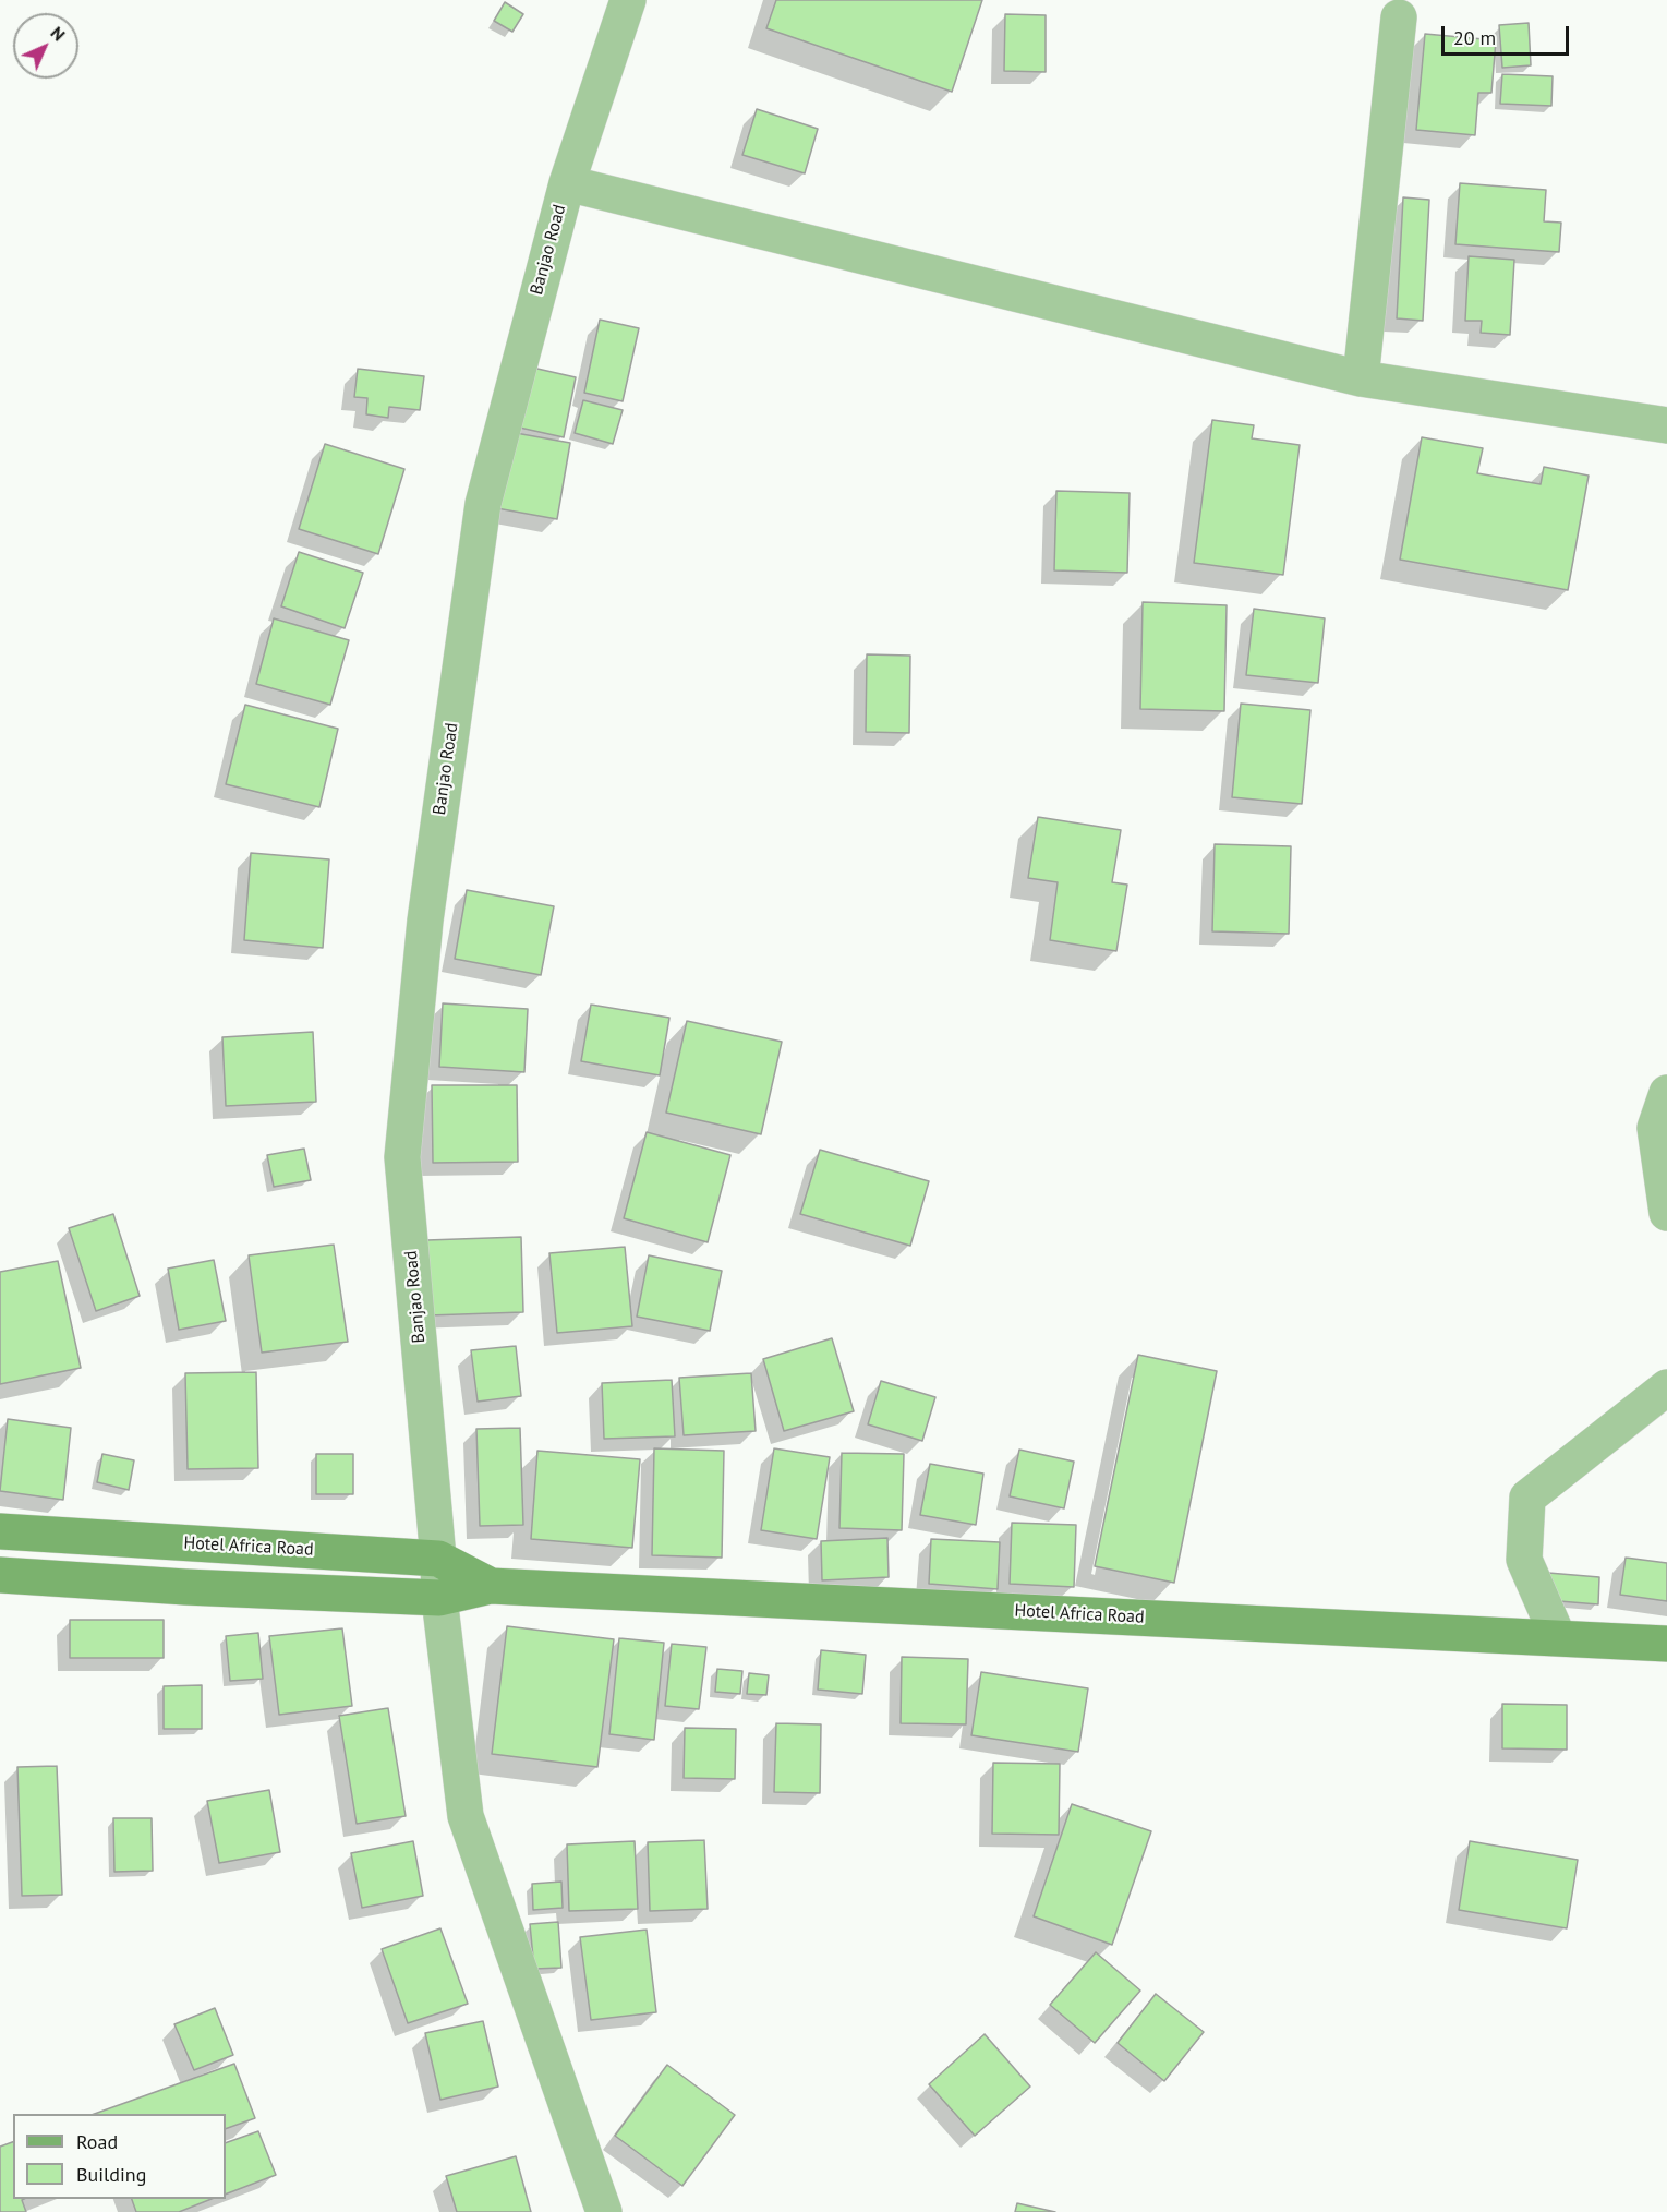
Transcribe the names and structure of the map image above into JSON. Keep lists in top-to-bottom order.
{
  "streets": {
    "street": ["Banjao Road", "Hotel Africa Road"]
  },
  "crossings": [
    ["Banjao Road", "Hotel Africa Road"]
  ],
  "legend": ["Road", "Building"],
  "scale_bar": "20 m",
  "north": "top right"
}
